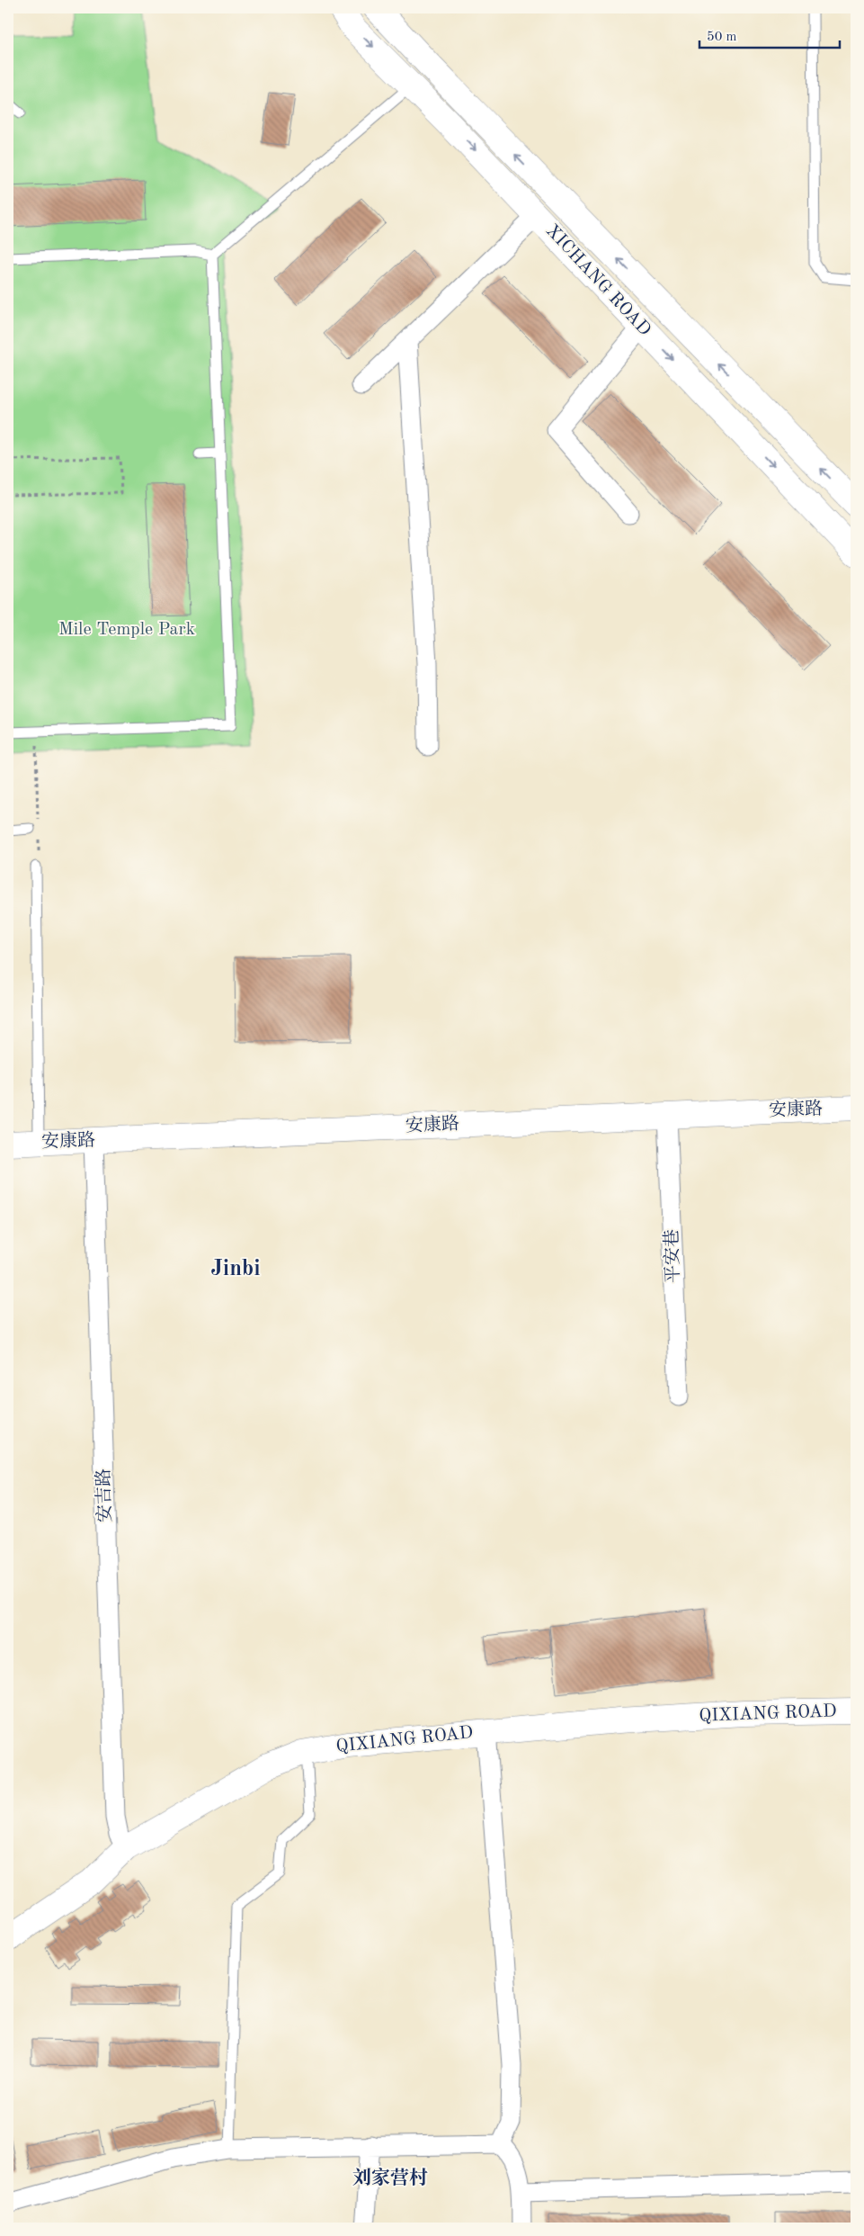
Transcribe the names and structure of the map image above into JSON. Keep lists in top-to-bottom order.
{
  "streets": {
    "street": [
      "XICHANG ROAD",
      "安康路",
      "平安巷",
      "安吉路",
      "QIXIANG ROAD"
    ]
  },
  "crossings": [
    ["安康路", "平安巷"],
    ["安康路", "安吉路"],
    ["安吉路", "QIXIANG ROAD"]
  ],
  "districts": ["Jinbi", "刘家营村"],
  "parks": ["Mile Temple Park"],
  "scale_bar": "50 m"
}
